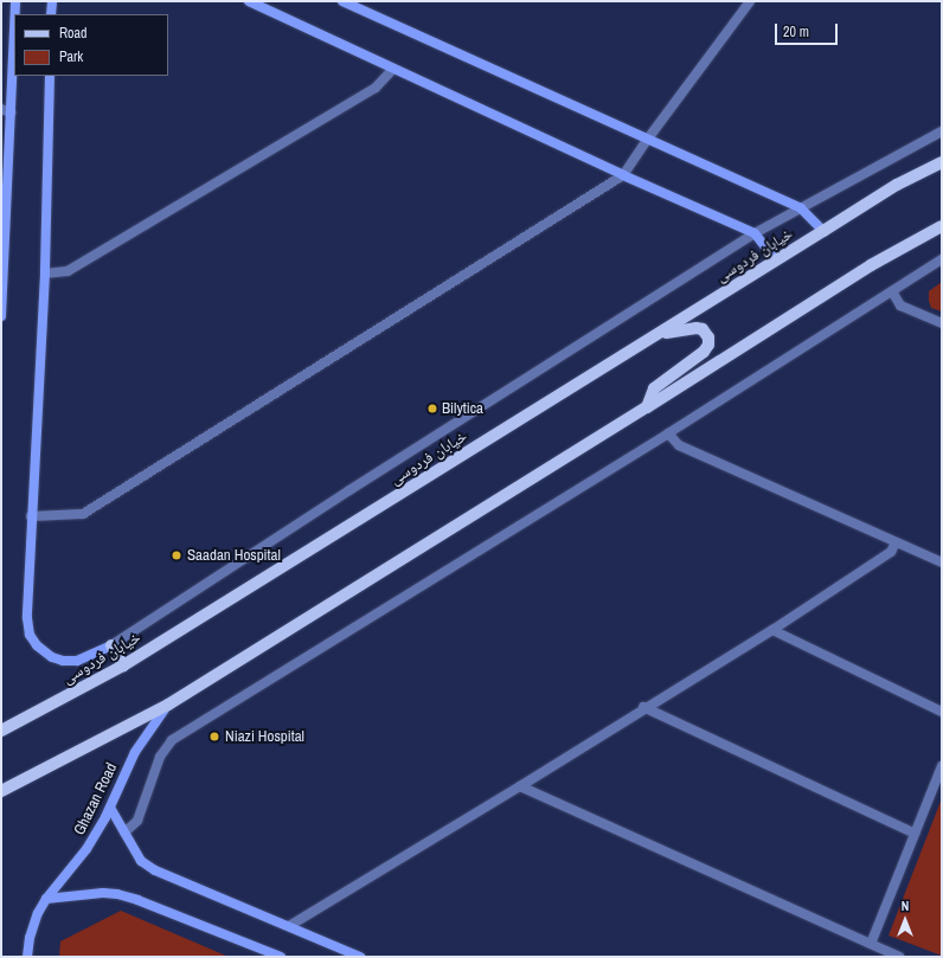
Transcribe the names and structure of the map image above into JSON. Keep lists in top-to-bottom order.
{
  "streets": {
    "main road": ["خیابان فردوسی"],
    "street": ["Ghazan Road"]
  },
  "places": ["Bilytica", "Saadan Hospital", "Niazi Hospital"],
  "legend": ["Road", "Park"],
  "scale_bar": "20 m",
  "north": "top"
}
